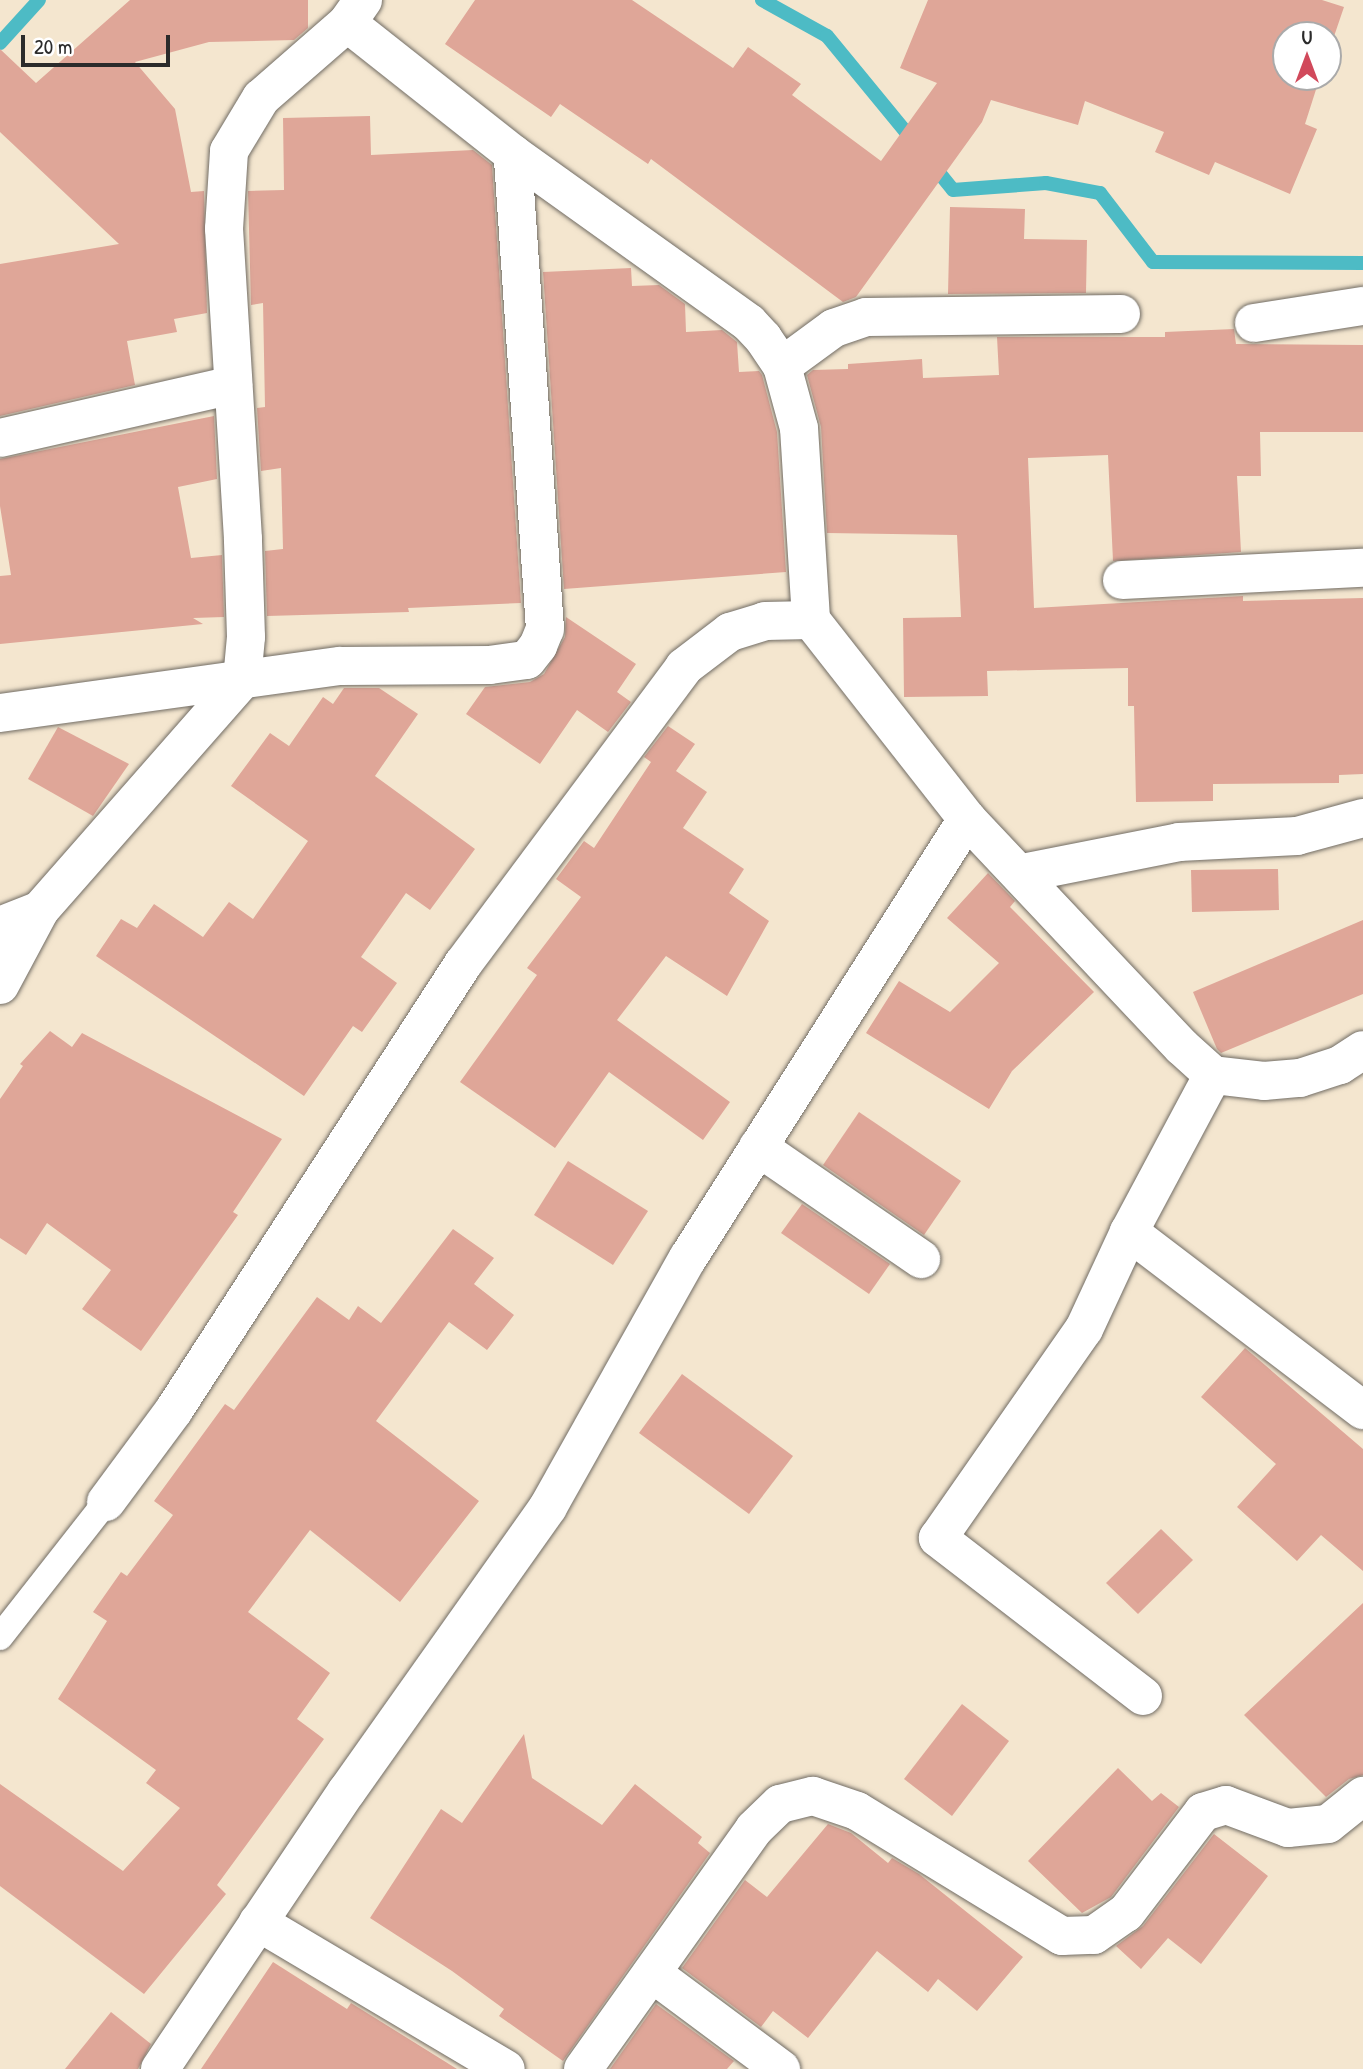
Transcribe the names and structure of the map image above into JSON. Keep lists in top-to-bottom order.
{
  "scale_bar": "20 m",
  "north": "top"
}
